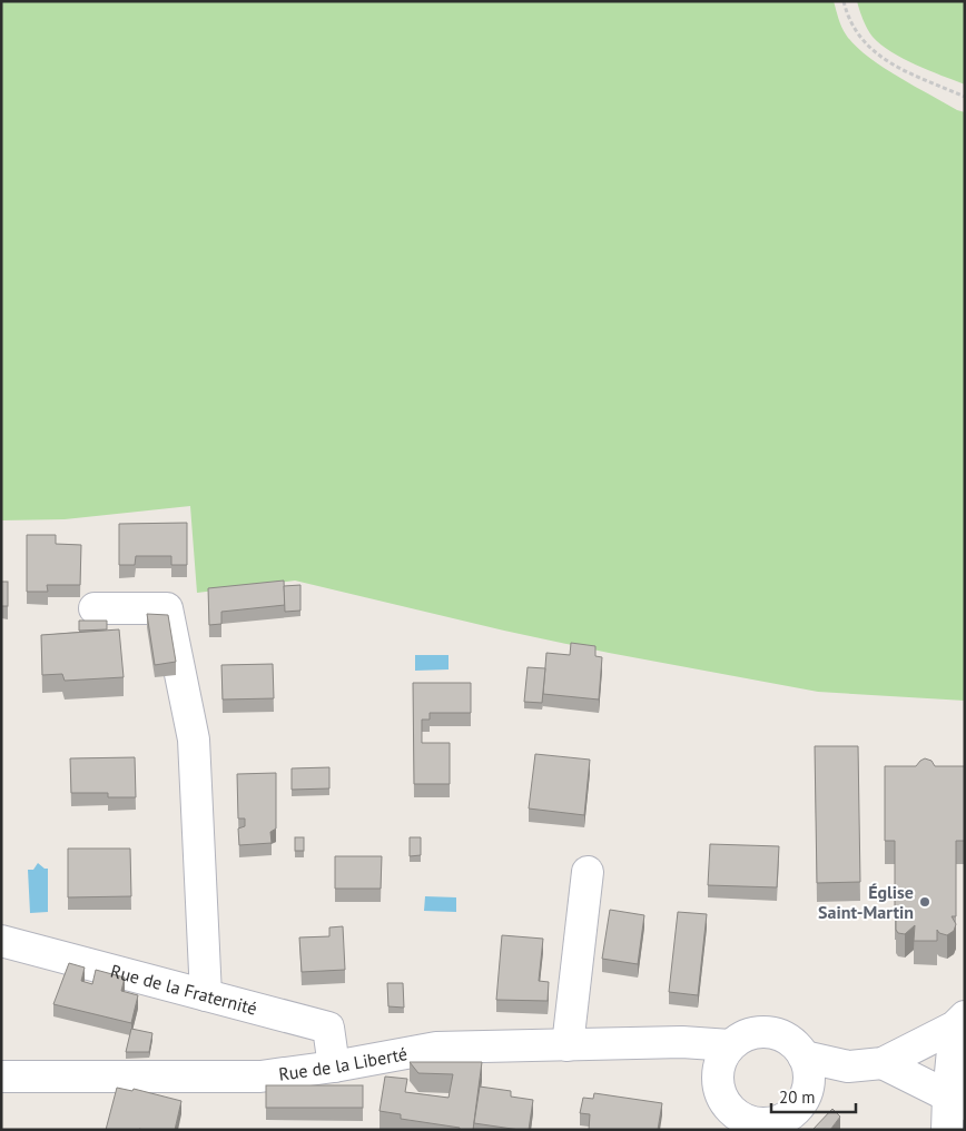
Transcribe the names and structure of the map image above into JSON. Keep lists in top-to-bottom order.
{
  "streets": {
    "street": ["Rue de la Fraternité", "Rue de la Liberté"]
  },
  "crossings": [
    ["Rue de la Fraternité", "Rue de la Liberté"]
  ],
  "places": ["Église Saint-Martin"],
  "scale_bar": "20 m"
}
